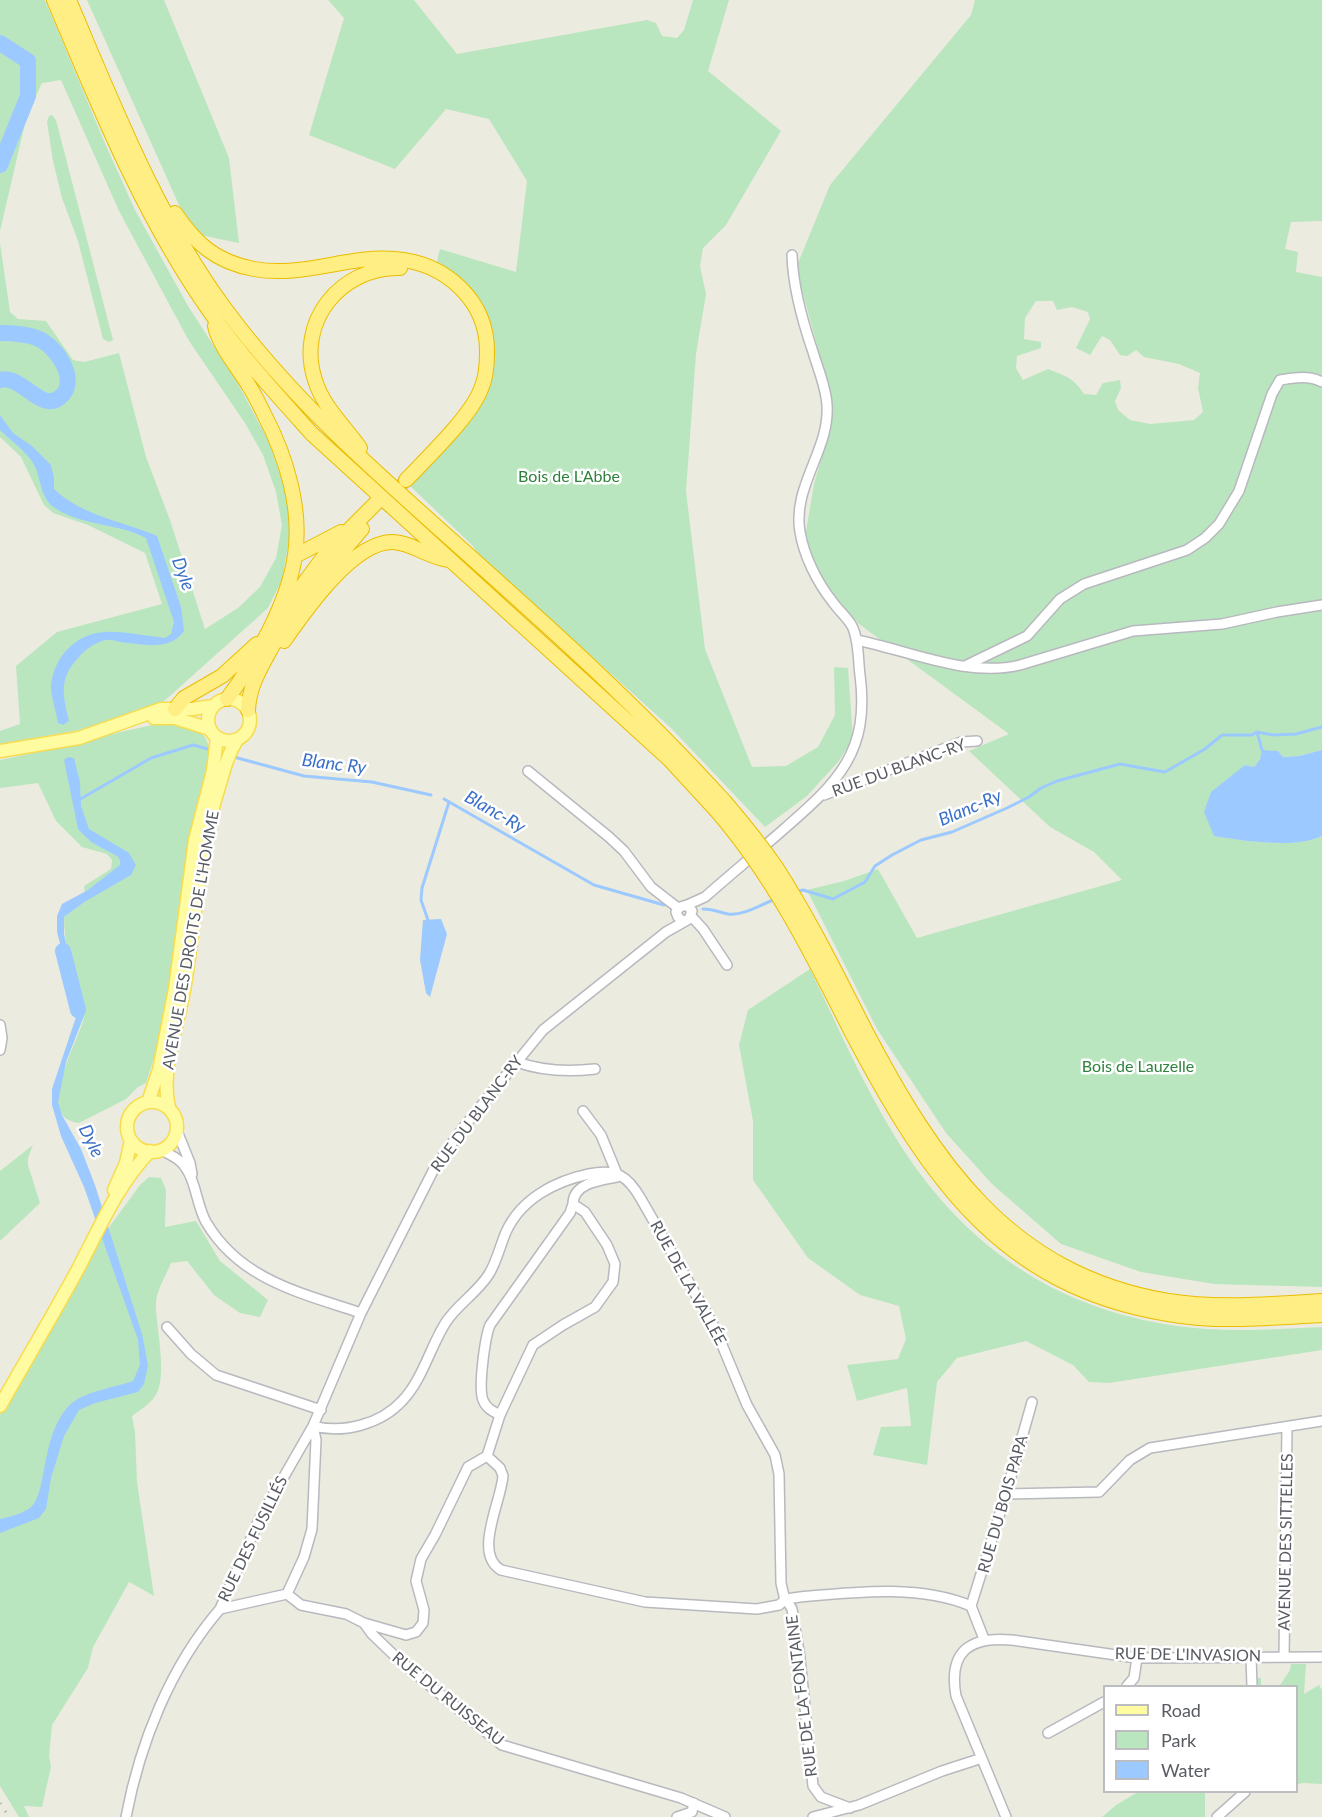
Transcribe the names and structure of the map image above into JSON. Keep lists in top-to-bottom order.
{
  "streets": {
    "main road": ["AVENUE DES DROITS DE L'HOMME"],
    "street": [
      "RUE DU BLANC-RY",
      "RUE DE LA VALLÉE",
      "RUE DU BOIS PAPA",
      "RUE DES FUSILLÉS",
      "AVENUE DES SITTELLES",
      "RUE DE L'INVASION",
      "RUE DE LA FONTAINE",
      "RUE DU RUISSEAU"
    ]
  },
  "crossings": [
    ["RUE DU BLANC-RY", "RUE DES FUSILLÉS"],
    ["RUE DU BLANC-RY", "RUE DU RUISSEAU"],
    ["RUE DE LA VALLÉE", "RUE DE LA FONTAINE"],
    ["AVENUE DES SITTELLES", "RUE DE L'INVASION"]
  ],
  "water": ["Dyle", "Blanc Ry", "Blanc-Ry"],
  "parks": ["Bois de L'Abbe", "Bois de Lauzelle"],
  "legend": ["Road", "Park", "Water"]
}
